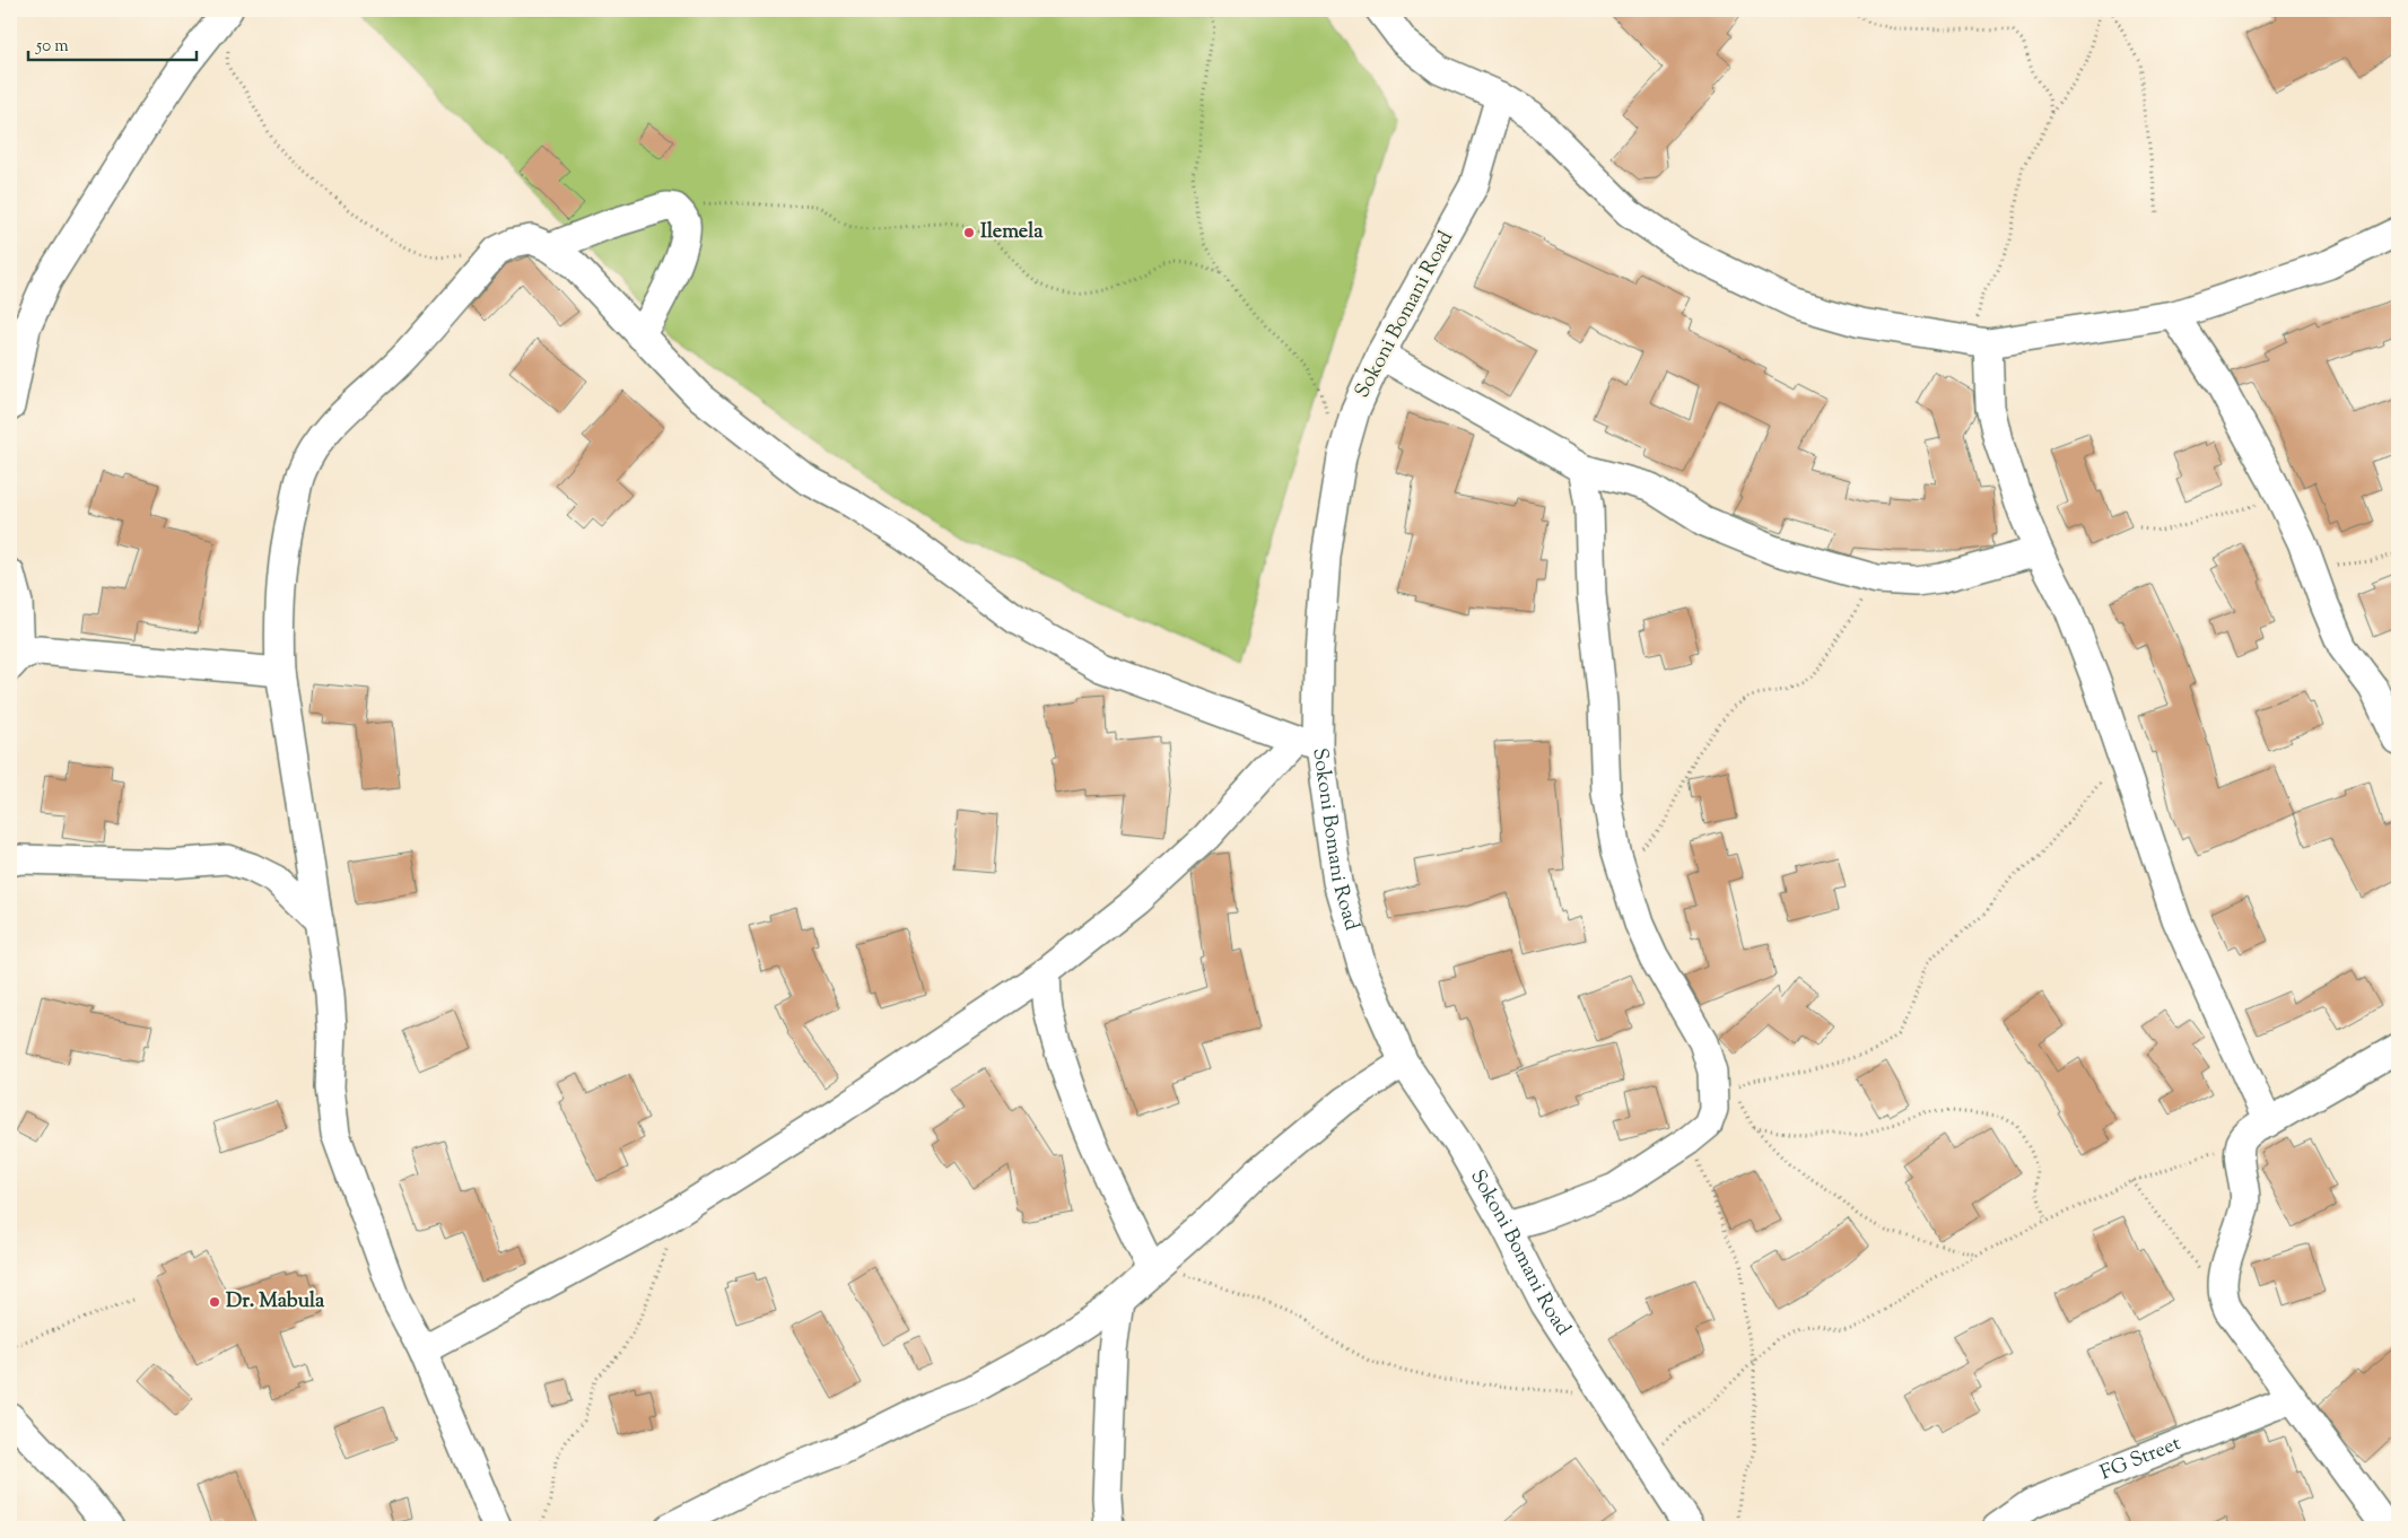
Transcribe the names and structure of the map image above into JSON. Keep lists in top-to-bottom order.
{
  "streets": {
    "street": ["Sokoni Bomani Road", "FG Street"]
  },
  "places": ["Ilemela", "Dr. Mabula"],
  "scale_bar": "50 m"
}
